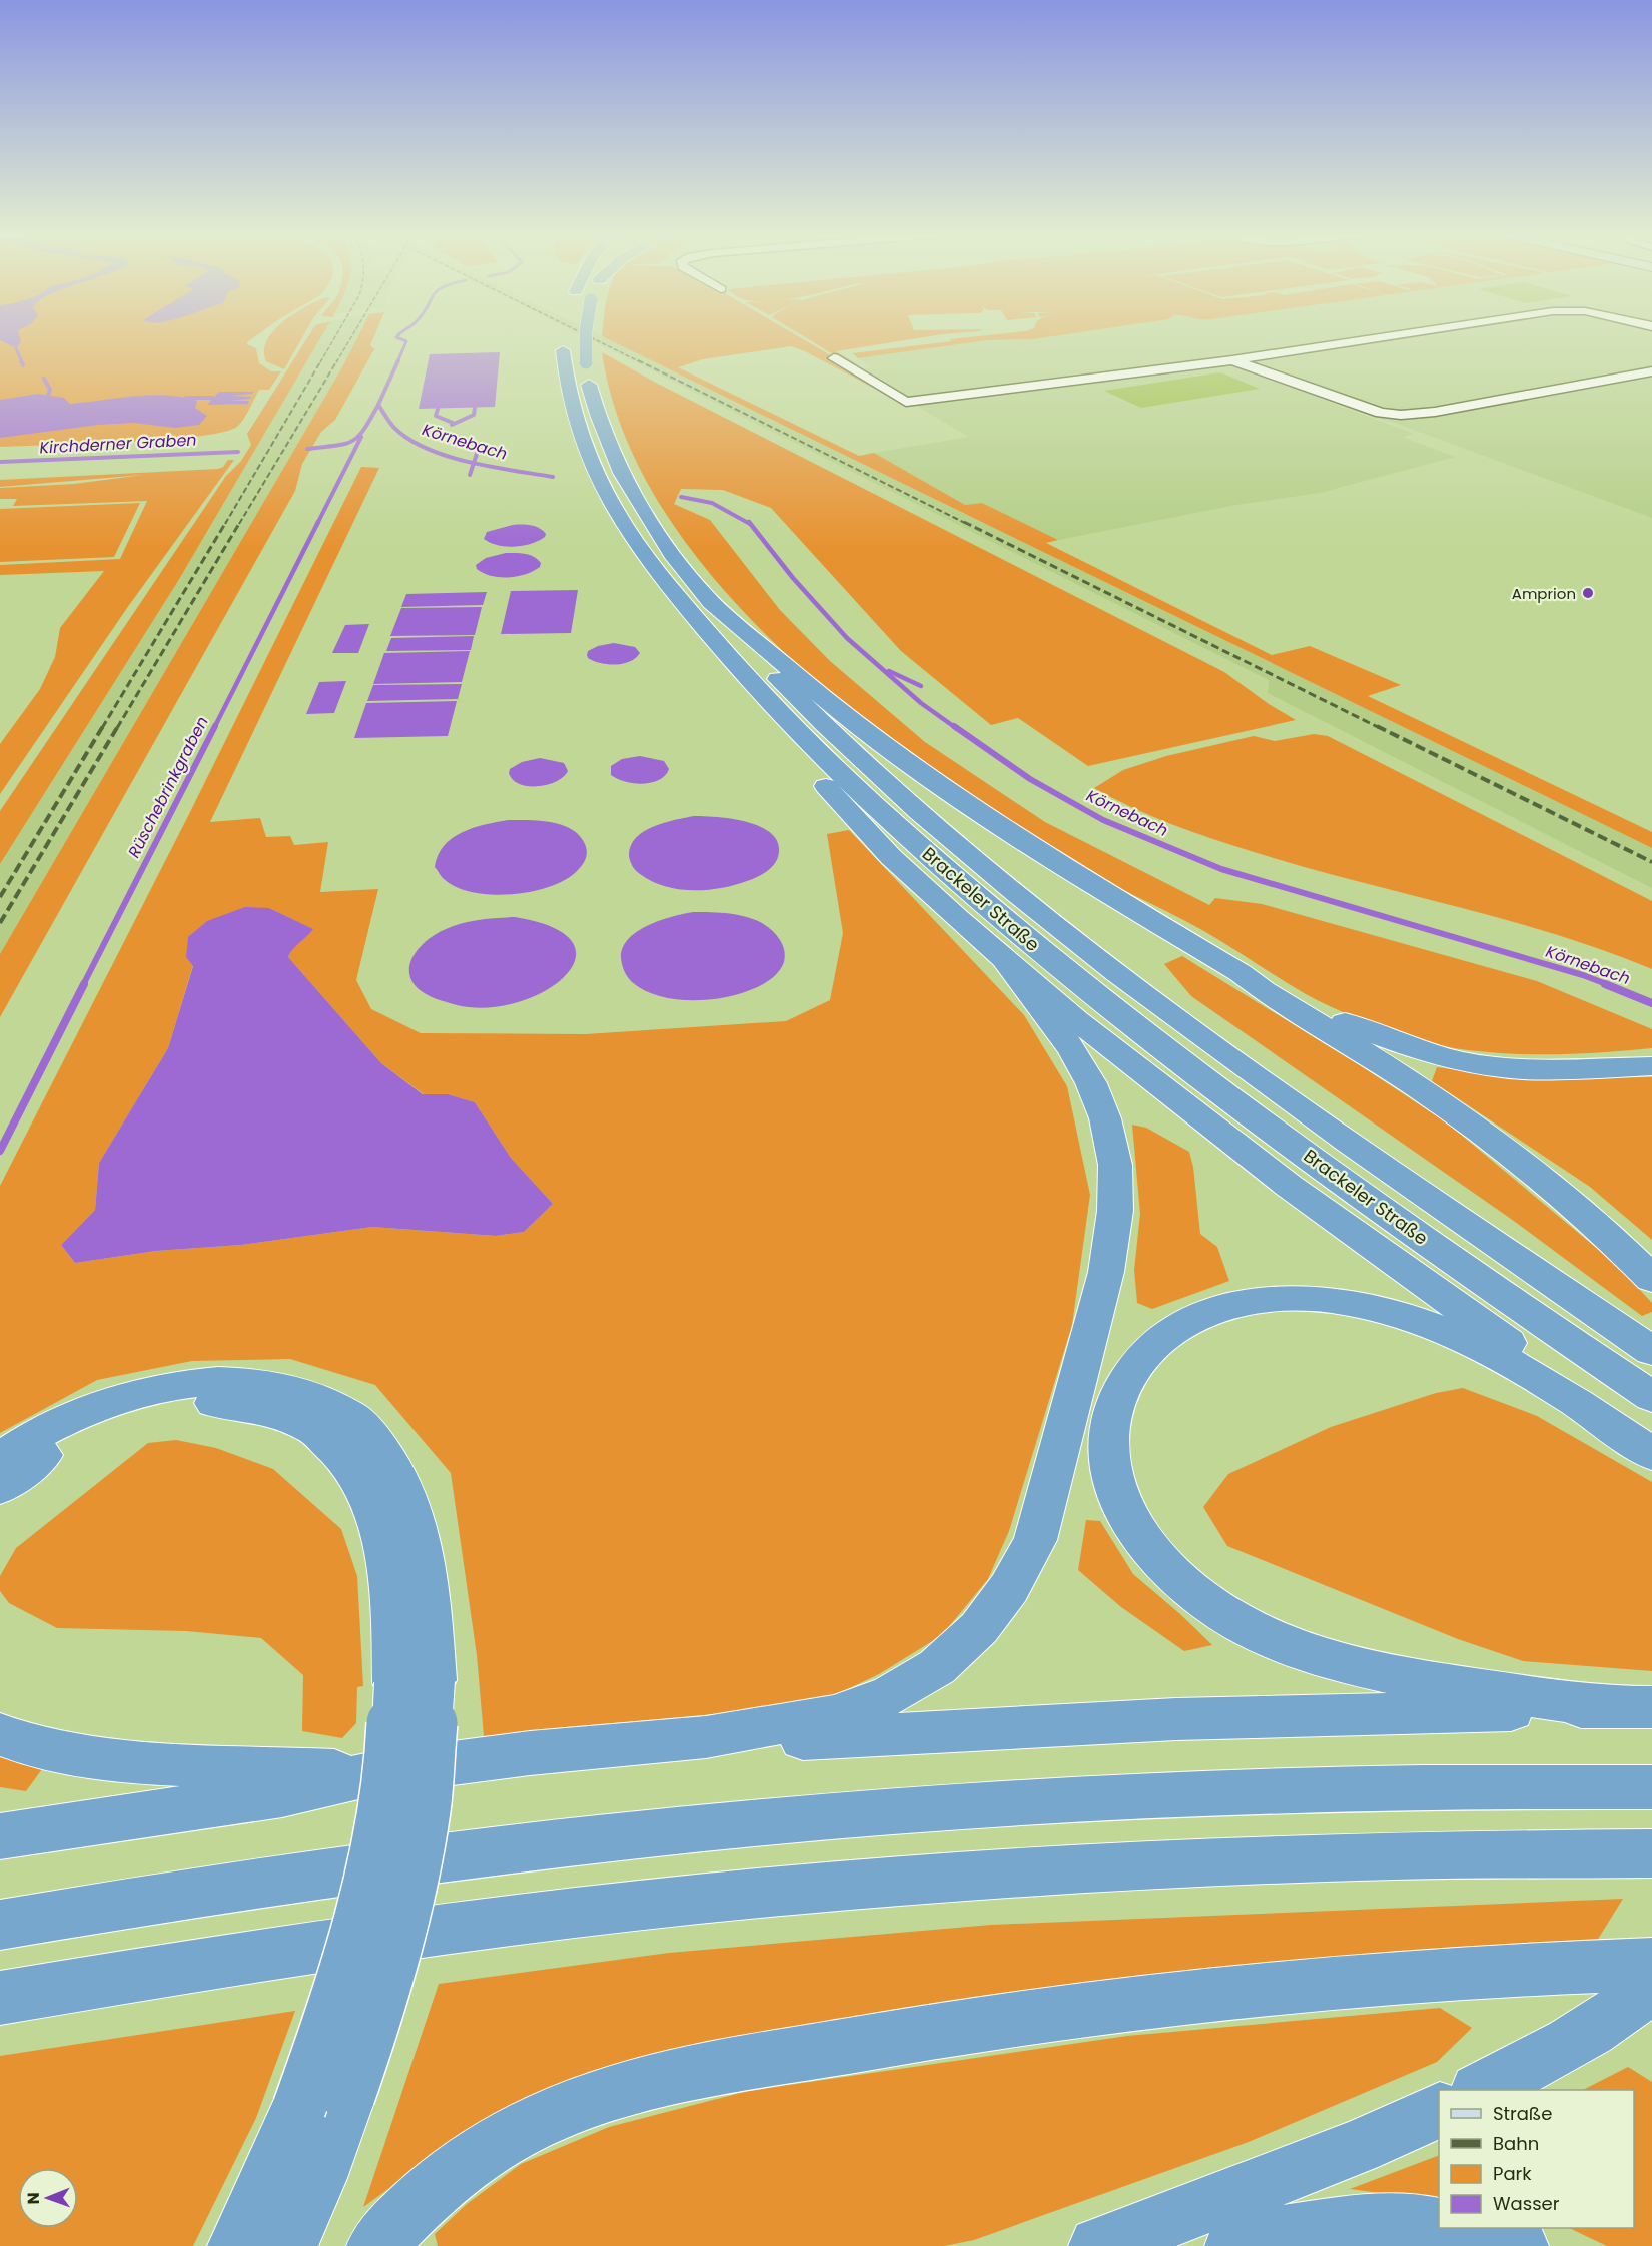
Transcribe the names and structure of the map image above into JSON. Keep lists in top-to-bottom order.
{
  "streets": {
    "highway": ["Brackeler Straße"]
  },
  "water": ["Körnebach", "Kirchderner Graben", "Rüschebrinkgraben"],
  "places": ["Amprion"],
  "legend": [
    "Straße",
    "Bahn",
    "Park",
    "Wasser"
  ],
  "north": "left"
}
